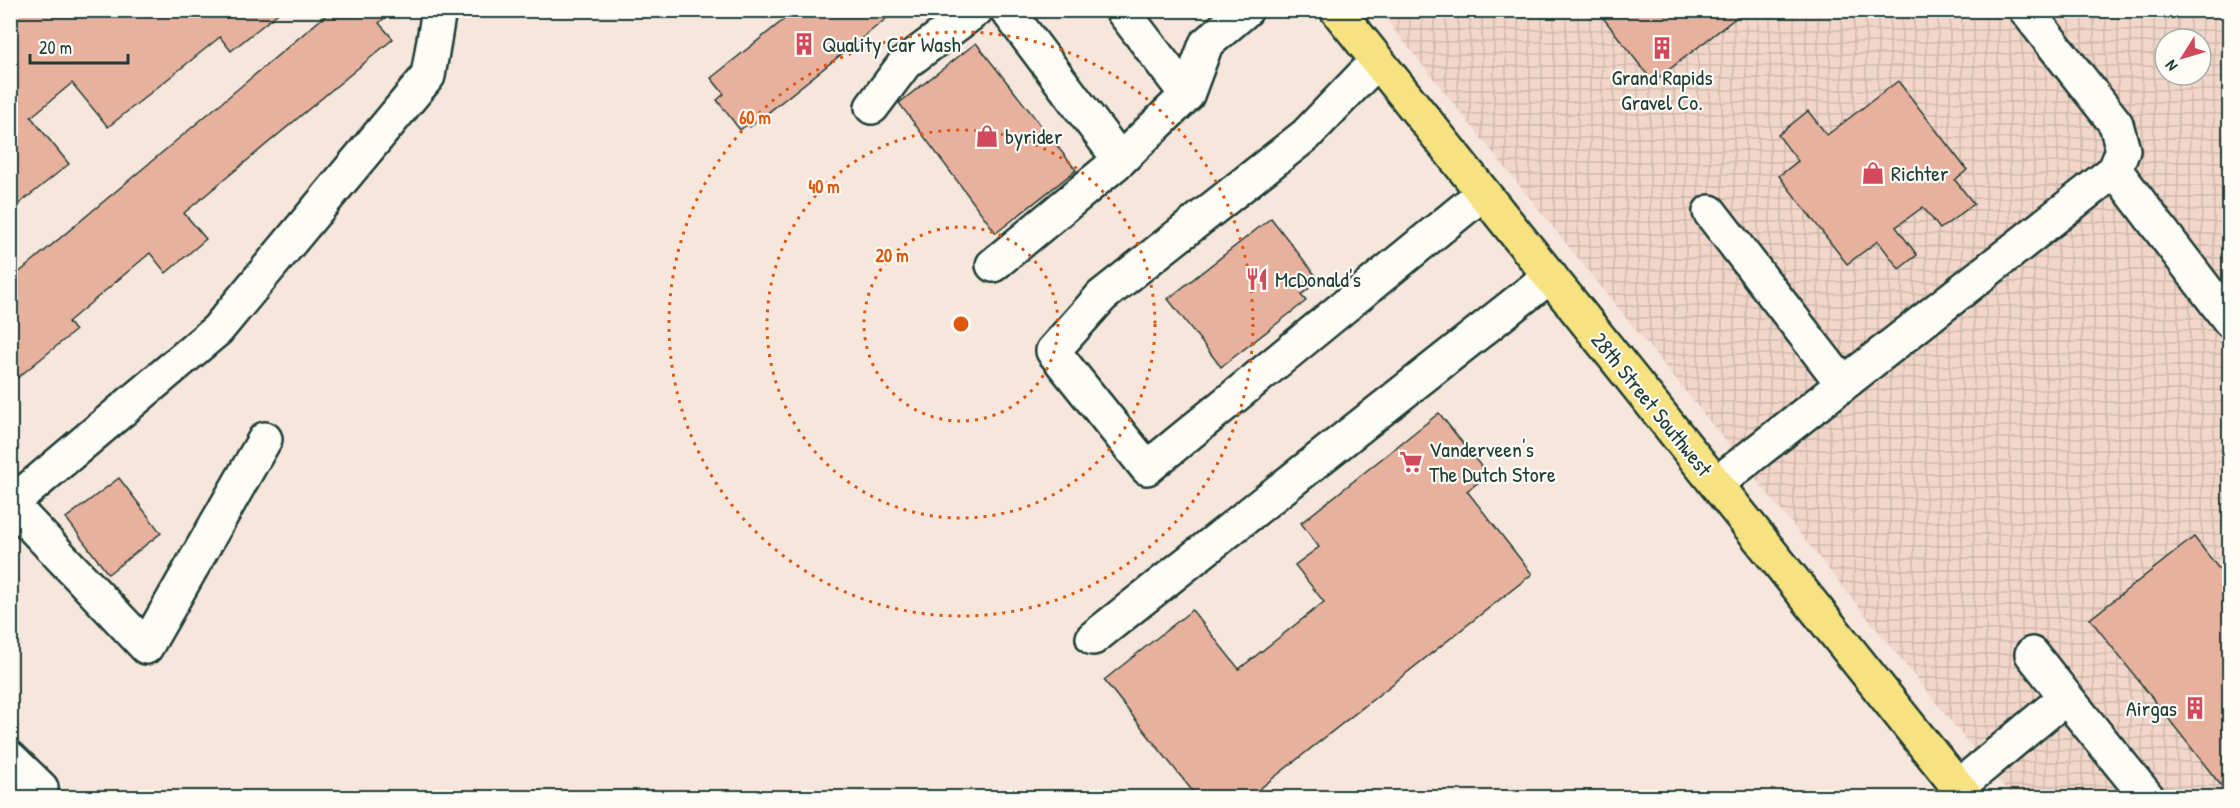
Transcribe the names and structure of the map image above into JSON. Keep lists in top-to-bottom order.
{
  "streets": {
    "main road": ["28th Street Southwest"]
  },
  "places": {
    "building": ["Quality Car Wash", "Grand Rapids Gravel Co.", "Airgas"],
    "shop": ["byrider", "Richter"],
    "restaurant": ["McDonald's"],
    "supermarket": ["Vanderveen's The Dutch Store"]
  },
  "scale_bar": "20 m",
  "north": "bottom left",
  "rings": ["60 m", "40 m", "20 m"]
}
